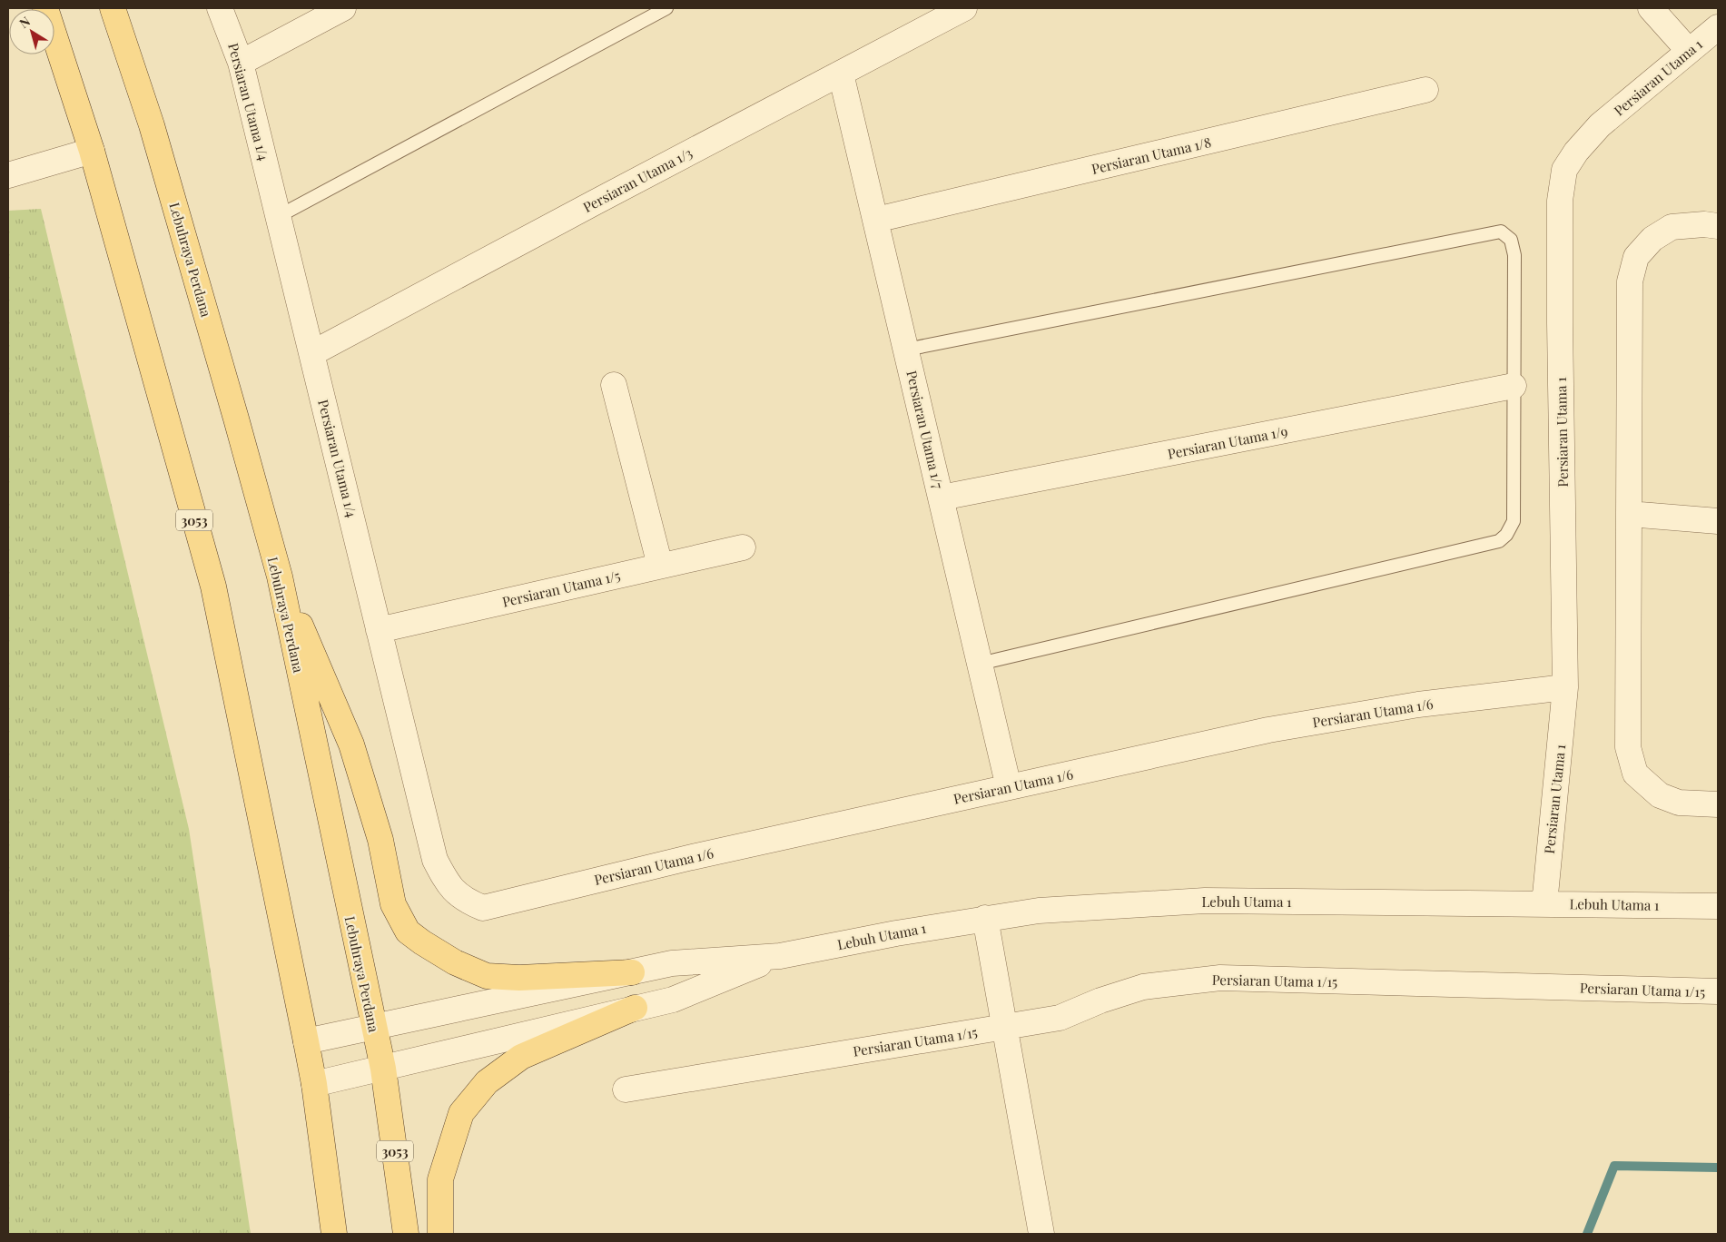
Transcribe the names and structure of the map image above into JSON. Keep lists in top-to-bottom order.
{
  "streets": {
    "main road": ["Lebuhraya Perdana", "3053"],
    "street": [
      "Persiaran Utama 1",
      "Persiaran Utama 1/4",
      "Persiaran Utama 1/8",
      "Persiaran Utama 1/3",
      "Persiaran Utama 1/7",
      "Persiaran Utama 1/9",
      "Persiaran Utama 1/5",
      "Persiaran Utama 1/6",
      "Lebuh Utama 1",
      "Persiaran Utama 1/15"
    ]
  },
  "crossings": [
    ["Persiaran Utama 1", "Persiaran Utama 1/6"],
    ["Persiaran Utama 1", "Lebuh Utama 1"],
    ["Persiaran Utama 1/4", "Persiaran Utama 1/3"],
    ["Persiaran Utama 1/4", "Persiaran Utama 1/5"],
    ["Persiaran Utama 1/4", "Persiaran Utama 1/6"],
    ["Persiaran Utama 1/8", "Persiaran Utama 1/7"],
    ["Persiaran Utama 1/3", "Persiaran Utama 1/7"],
    ["Persiaran Utama 1/7", "Persiaran Utama 1/9"],
    ["Persiaran Utama 1/7", "Persiaran Utama 1/6"]
  ],
  "north": "top left"
}
